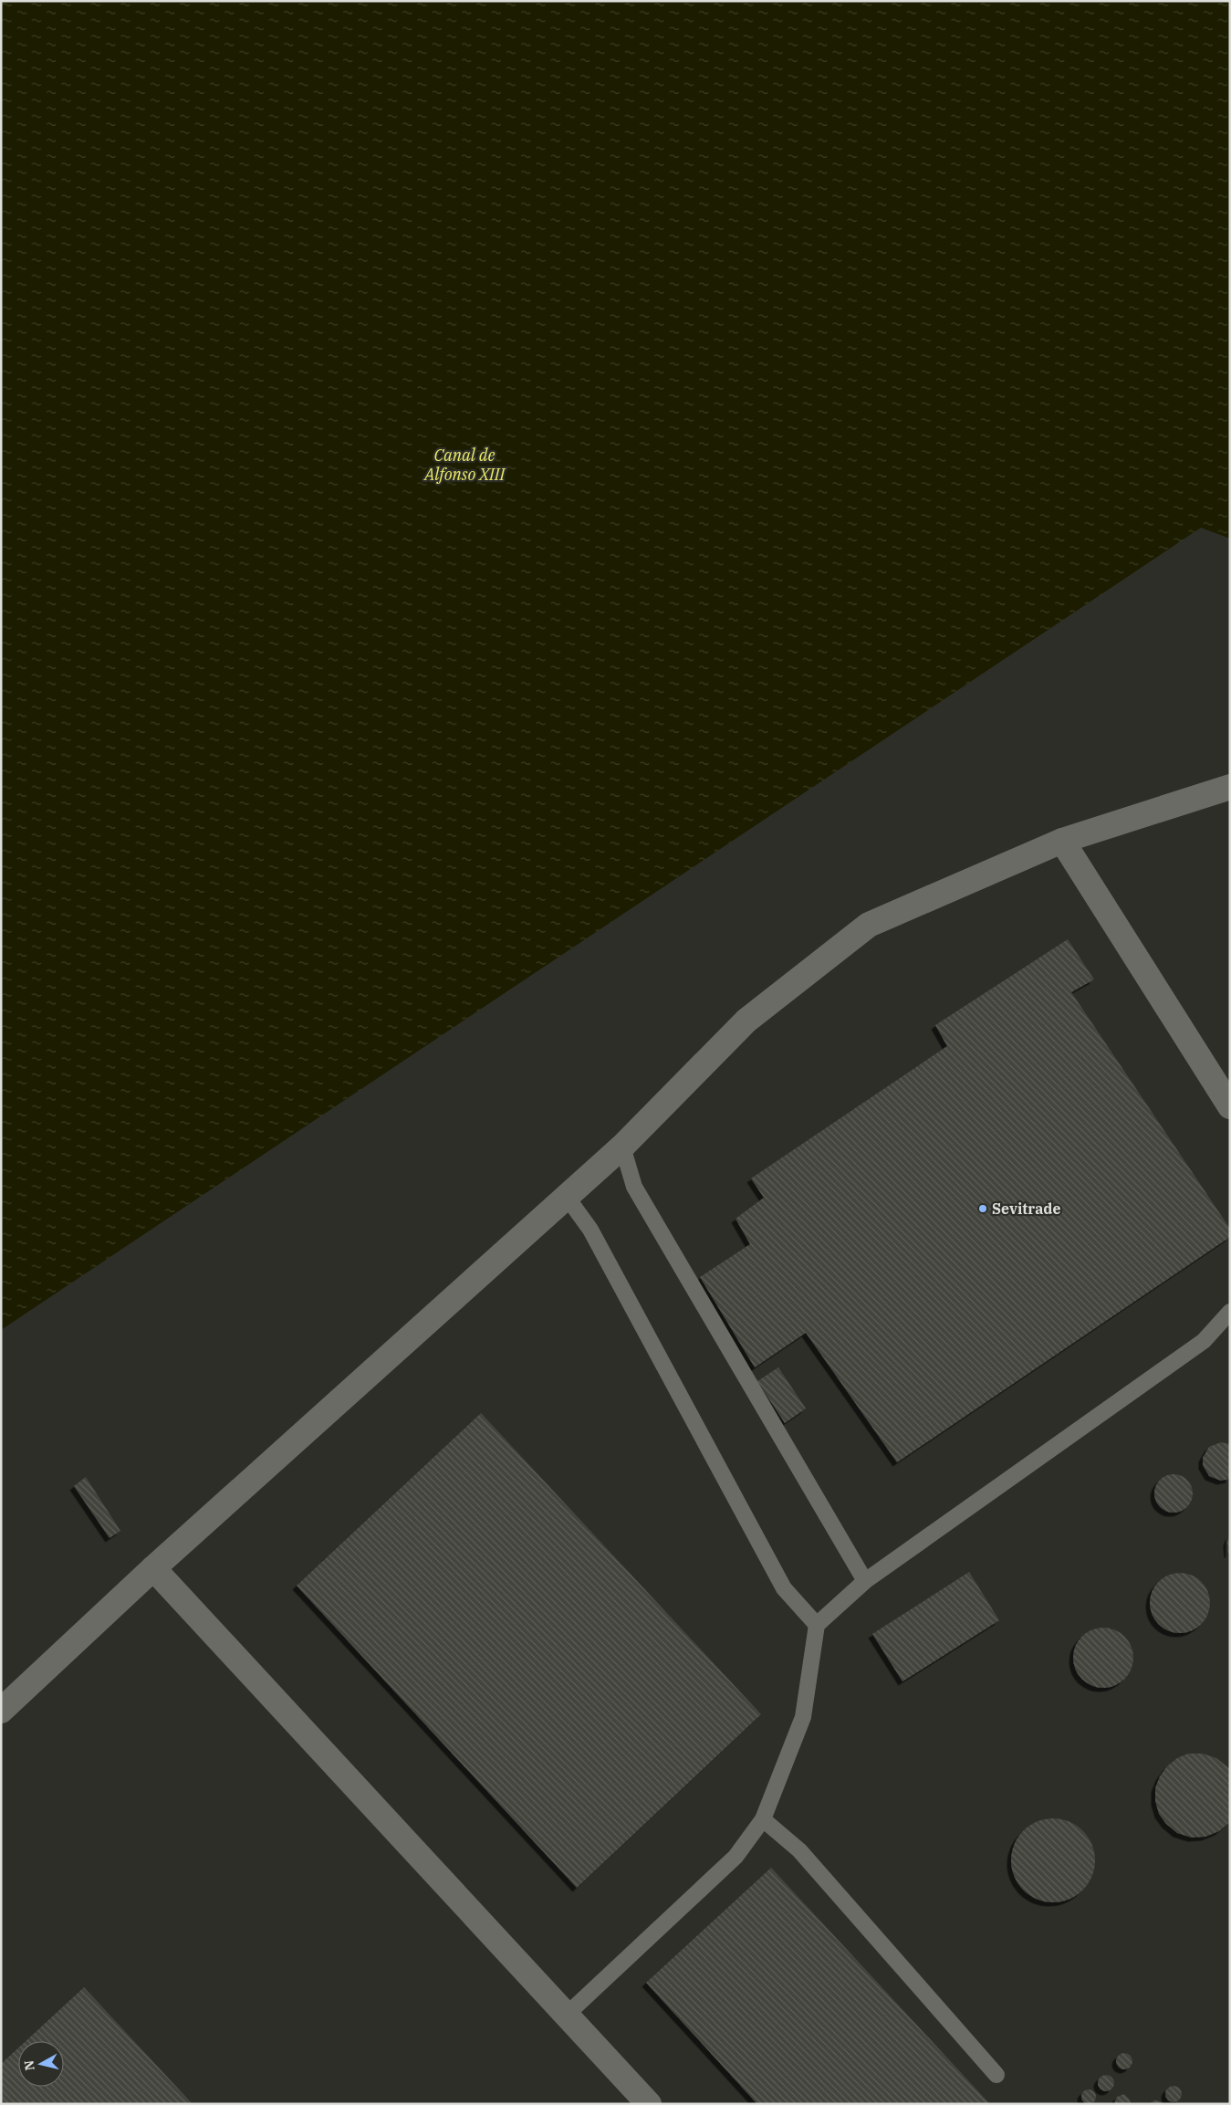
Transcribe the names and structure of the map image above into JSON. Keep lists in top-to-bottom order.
{
  "water": ["Canal de Alfonso XIII"],
  "places": ["Sevitrade"],
  "north": "left"
}
